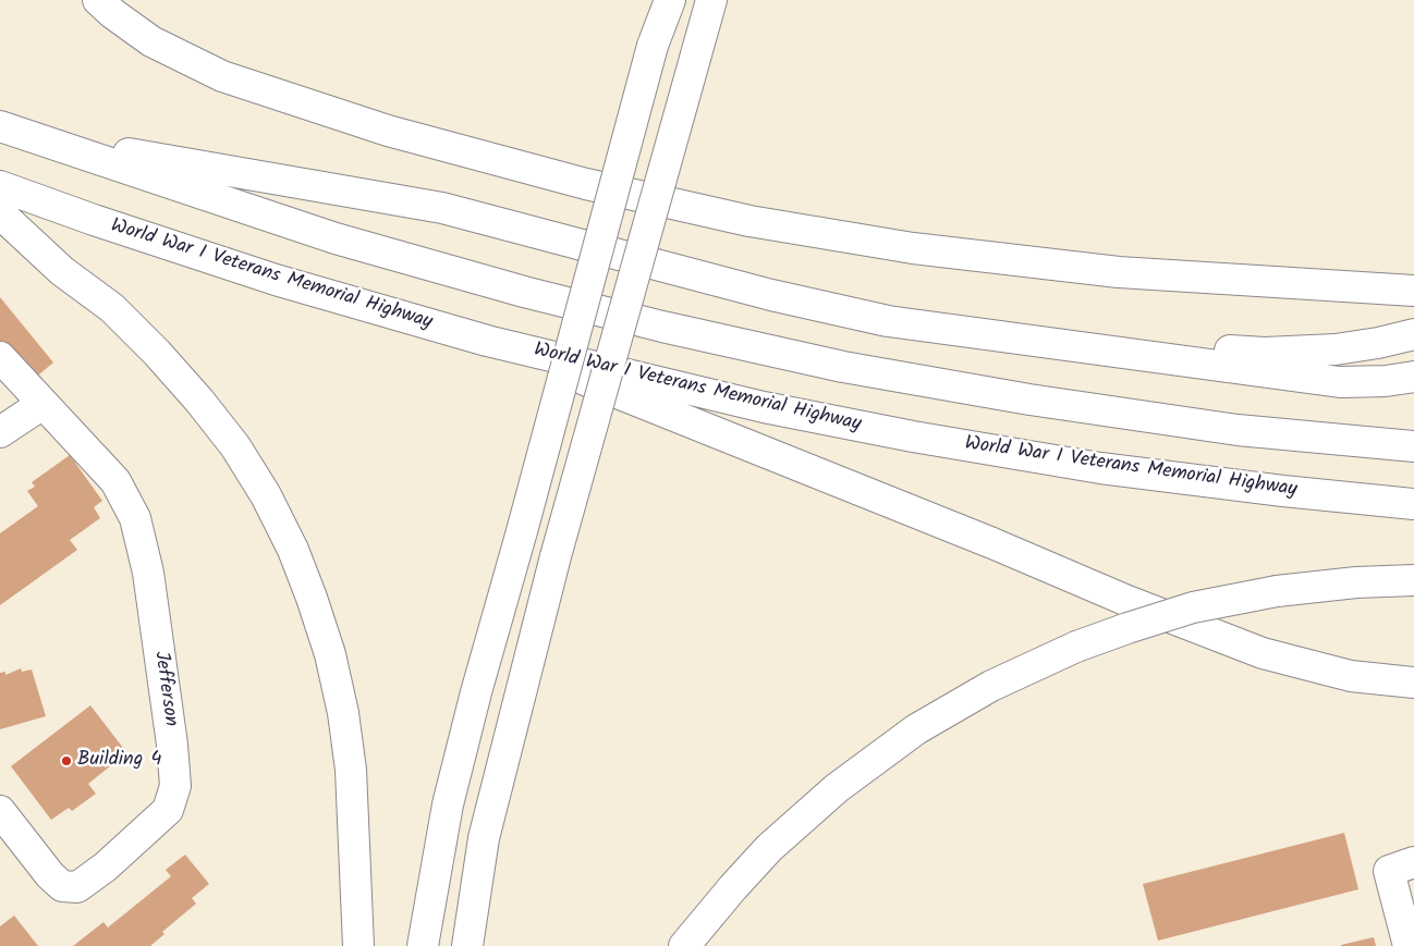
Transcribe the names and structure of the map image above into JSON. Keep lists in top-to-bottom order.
{
  "streets": {
    "main road": ["World War I Veterans Memorial Highway", "Jefferson"]
  },
  "places": ["Building 4"]
}
